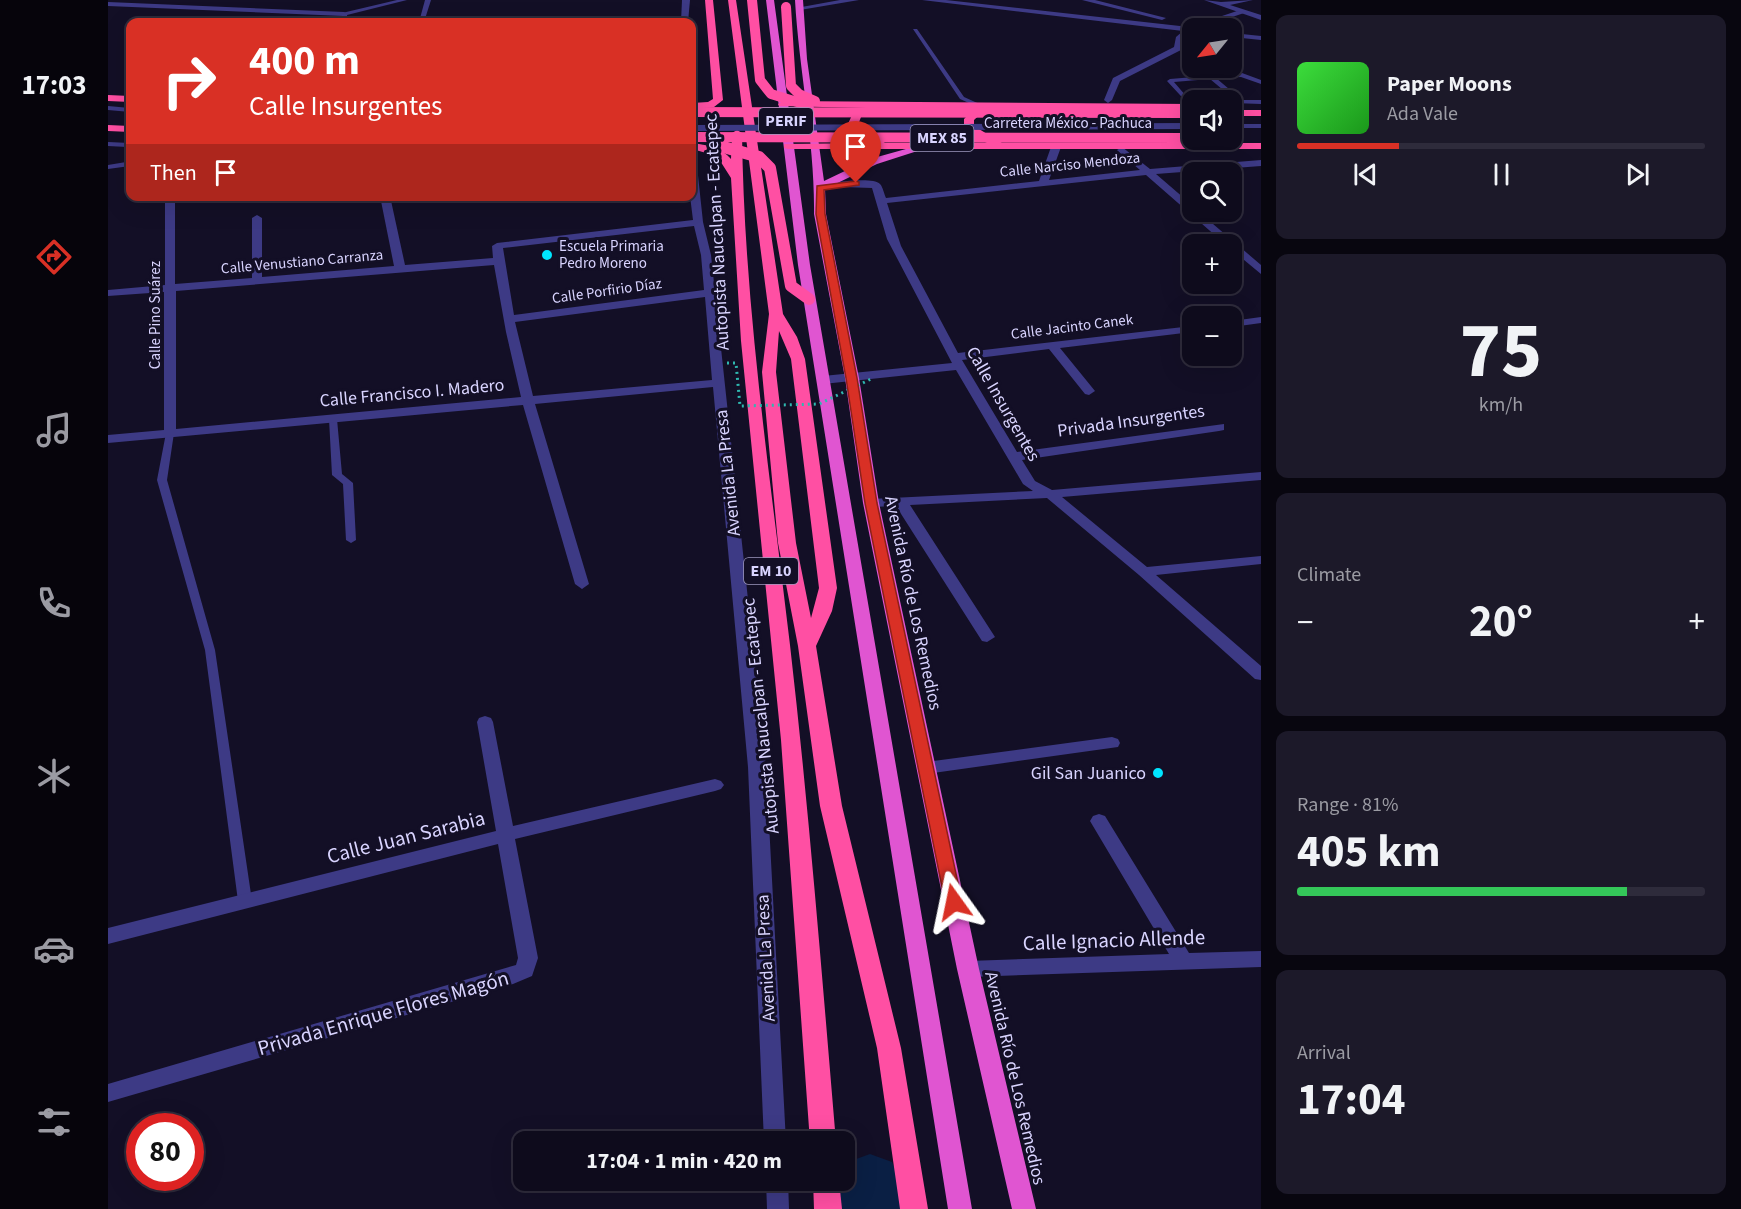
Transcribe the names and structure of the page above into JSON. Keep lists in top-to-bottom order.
{
  "streets": {
    "highway": [
      "PERIF",
      "Carretera México - Pachuca",
      "MEX 85",
      "Autopista Naucalpan - Ecatepec",
      "EM 10",
      "Avenida Río de Los Remedios"
    ],
    "street": [
      "Calle Narciso Mendoza",
      "Calle Venustiano Carranza",
      "Calle Porfirio Díaz",
      "Calle Pino Suárez",
      "Calle Jacinto Canek",
      "Calle Francisco I. Madero",
      "Calle Insurgentes",
      "Privada Insurgentes",
      "Avenida La Presa",
      "Calle Juan Sarabia",
      "Calle Ignacio Allende",
      "Privada Enrique Flores Magón"
    ]
  },
  "crossings": [
    ["PERIF", "Calle Jacinto Canek"],
    ["Calle Narciso Mendoza", "Calle Insurgentes"],
    ["Calle Venustiano Carranza", "Calle Pino Suárez"],
    ["Calle Porfirio Díaz", "Avenida La Presa"],
    ["Calle Pino Suárez", "Calle Francisco I. Madero"],
    ["Calle Jacinto Canek", "Calle Insurgentes"],
    ["Calle Jacinto Canek", "Avenida Río de Los Remedios"],
    ["Calle Francisco I. Madero", "Avenida La Presa"],
    ["Calle Insurgentes", "Privada Insurgentes"],
    ["Avenida Río de Los Remedios", "Calle Ignacio Allende"],
    ["Calle Juan Sarabia", "Privada Enrique Flores Magón"]
  ],
  "places": ["Escuela Primaria Pedro Moreno", "Gil San Juanico"],
  "north": "bottom left",
  "page": {
    "tabs": "17:03",
    "map_buttons": ["+", "−"],
    "turn": ["400 m", "Calle Insurgentes"],
    "song": ["Paper Moons", "Ada Vale"],
    "then": "Then",
    "tile": [
      ["75", "km/h"],
      "Climate",
      ["Range · 81%", "405 km"],
      ["Arrival", "17:04"]
    ],
    "heat": ["−", "20°", "+"],
    "limit": "80",
    "trip": "17:04 · 1 min · 420 m"
  }
}
